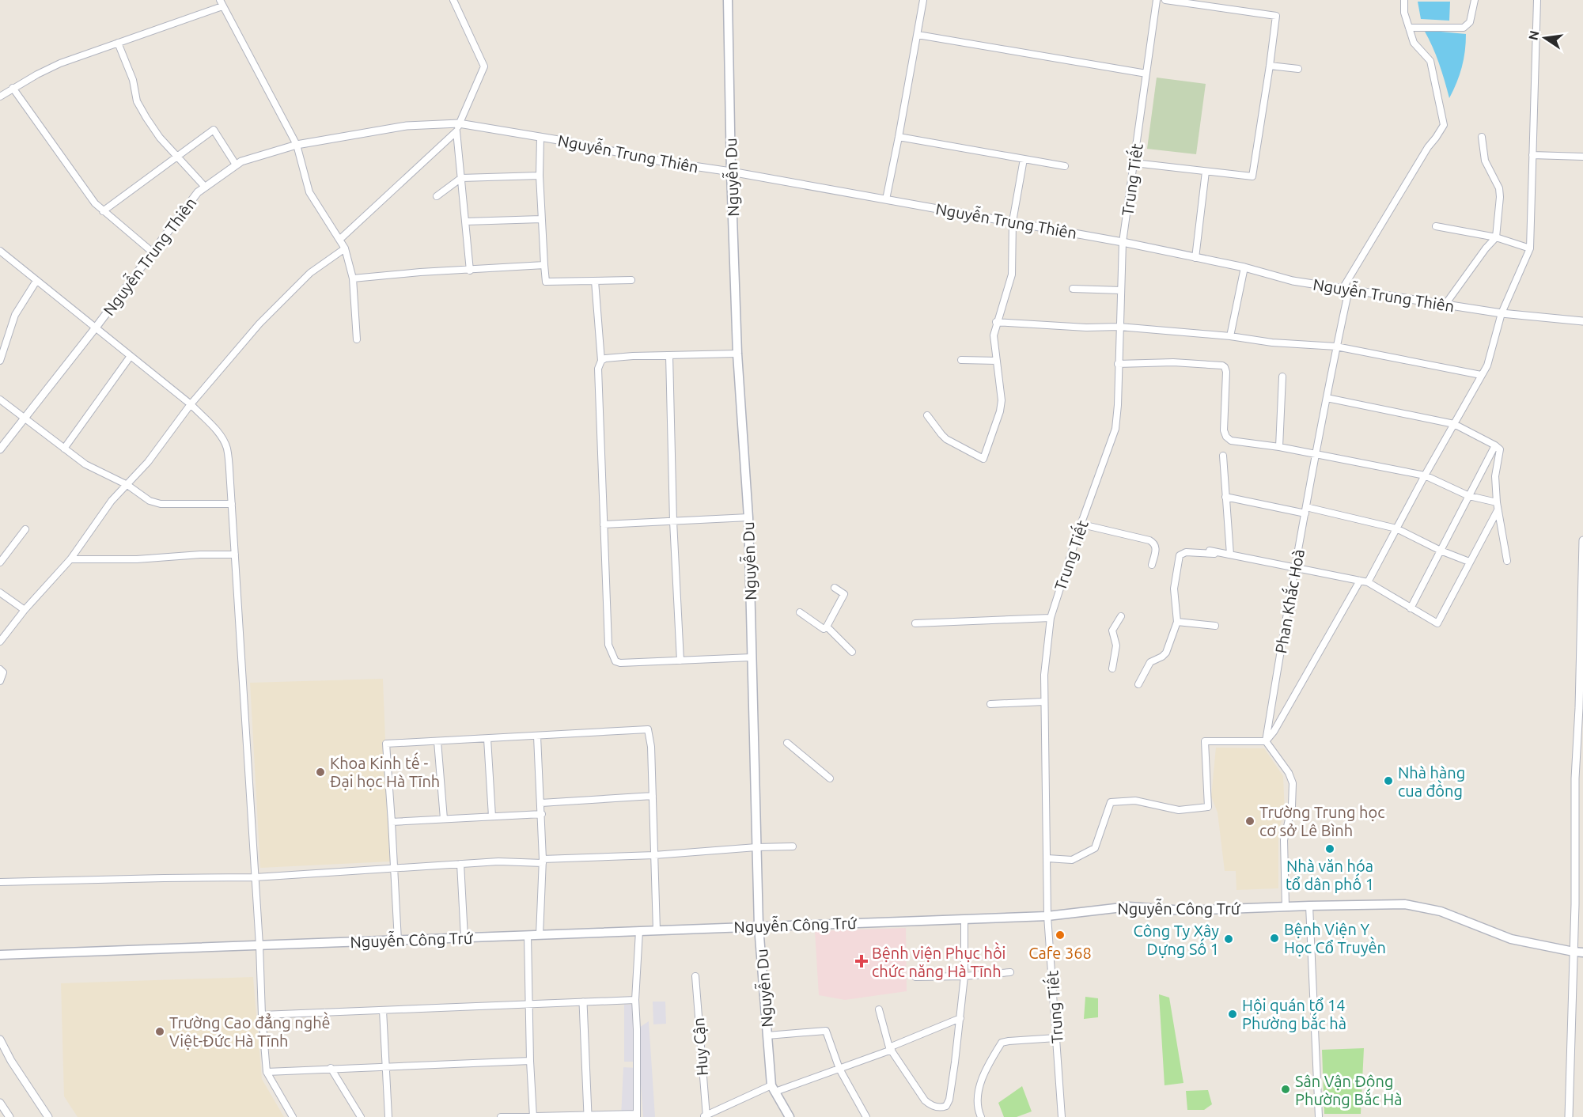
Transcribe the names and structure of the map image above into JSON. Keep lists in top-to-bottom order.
{
  "streets": {
    "main road": ["Nguyễn Du", "Nguyễn Công Trứ"],
    "street": [
      "Nguyễn Trung Thiên",
      "Trung Tiết",
      "Phan Khắc Hoà",
      "Huy Cận"
    ]
  },
  "crossings": [
    ["Nguyễn Trung Thiên", "Nguyễn Du"],
    ["Nguyễn Trung Thiên", "Trung Tiết"],
    ["Nguyễn Trung Thiên", "Phan Khắc Hoà"],
    ["Nguyễn Du", "Nguyễn Công Trứ"],
    ["Trung Tiết", "Nguyễn Công Trứ"]
  ],
  "places": {
    "other": [
      "Khoa Kinh tế - Đại học Hà Tĩnh",
      "Nhà hàng cua đồng",
      "Trường Trung học cơ sở Lê Bình",
      "Nhà văn hóa tổ dân phố 1",
      "Cafe 368",
      "Bệnh Viện Y Học Cổ Truyền",
      "Công Ty Xây Dựng Số 1",
      "Hội quán tổ 14 Phường bắc hà",
      "Trường Cao đẳng nghề Việt-Đức Hà Tĩnh",
      "Sân Vận Động Phường Bắc Hà"
    ],
    "health": ["Bệnh viện Phục hồi chức năng Hà Tĩnh"]
  },
  "north": "left"
}
